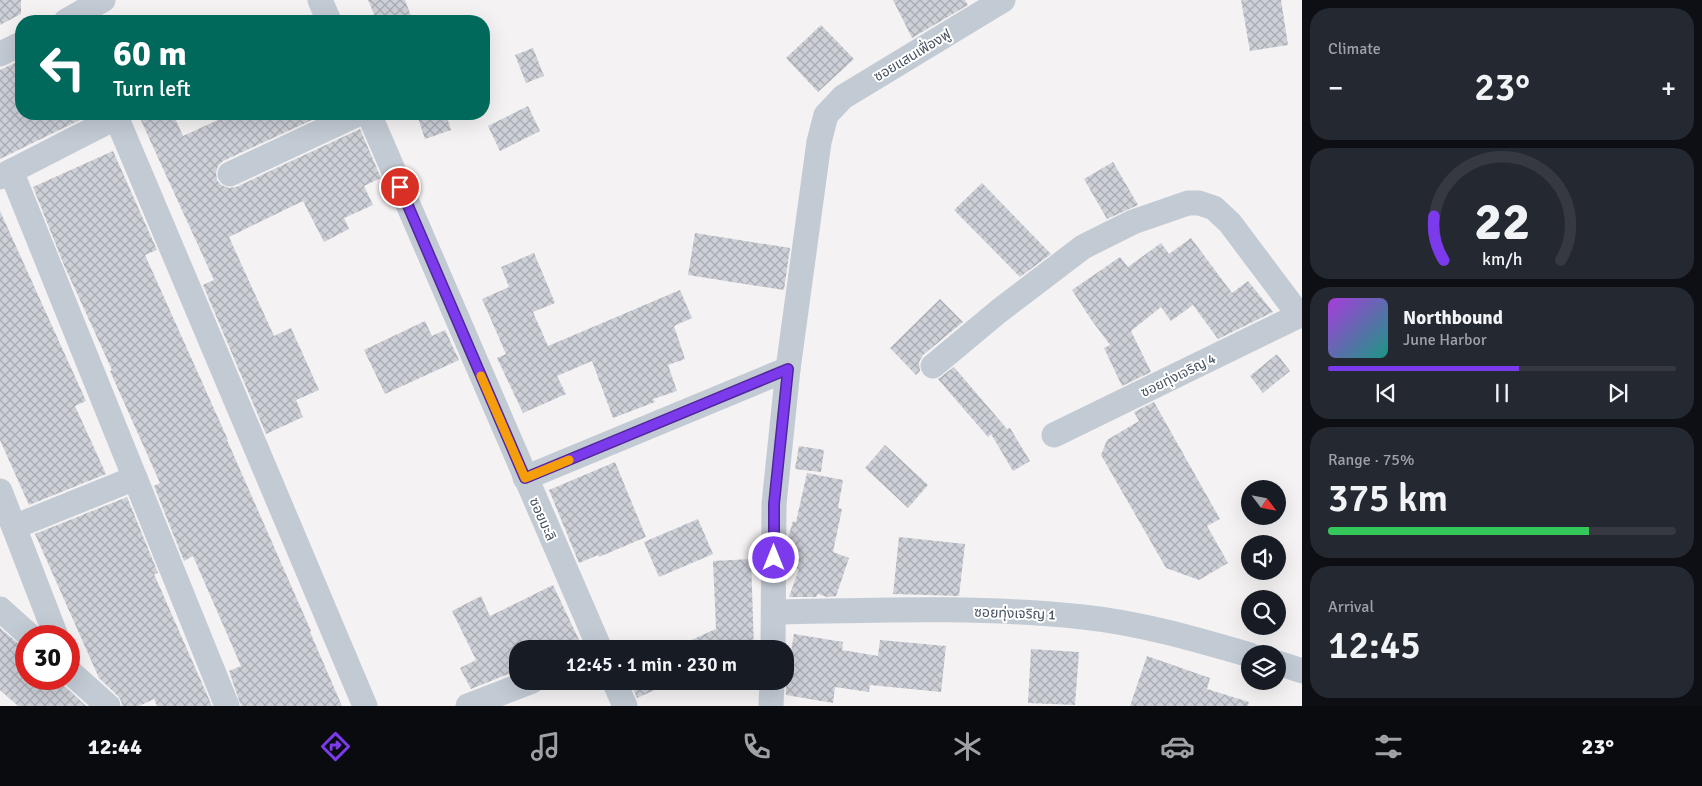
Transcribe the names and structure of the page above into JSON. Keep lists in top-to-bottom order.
{
  "streets": {
    "street": [
      "ซอยแสนเฟื่องฟู",
      "ซอยทุ่งเจริญ 4",
      "ซอยมะลิ",
      "ซอยทุ่งเจริญ 1"
    ]
  },
  "north": "bottom right",
  "page": {
    "tile": [
      "Climate",
      ["Range · 75%", "375 km"],
      ["Arrival", "12:45"]
    ],
    "turn": ["60 m", "Turn left"],
    "heat": ["−", "23°", "+"],
    "song": ["Northbound", "June Harbor"],
    "limit": "30",
    "trip": "12:45 · 1 min · 230 m",
    "tabs": ["12:44", "23°"],
    "gauge": ["22", "km/h"]
  }
}
